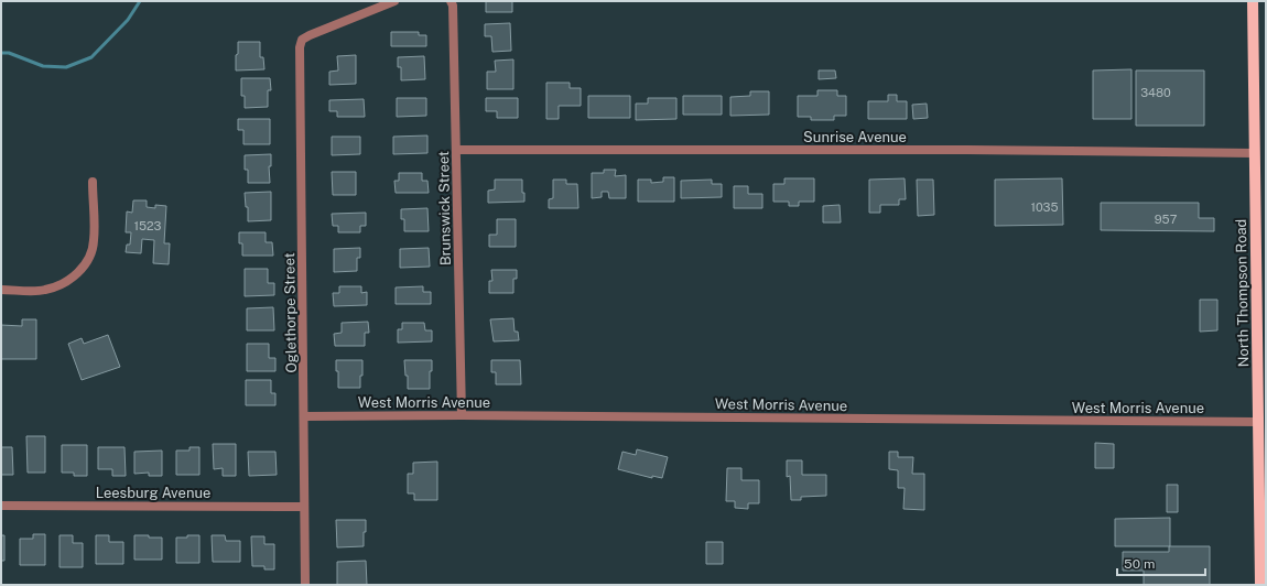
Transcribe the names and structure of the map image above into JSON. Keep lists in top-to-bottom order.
{
  "streets": {
    "main road": ["North Thompson Road"],
    "street": [
      "Sunrise Avenue",
      "Brunswick Street",
      "Oglethorpe Street",
      "West Morris Avenue",
      "Leesburg Avenue"
    ]
  },
  "crossings": [
    ["Sunrise Avenue", "Brunswick Street"],
    ["Sunrise Avenue", "North Thompson Road"],
    ["Brunswick Street", "West Morris Avenue"],
    ["North Thompson Road", "West Morris Avenue"],
    ["Oglethorpe Street", "West Morris Avenue"],
    ["Oglethorpe Street", "Leesburg Avenue"]
  ],
  "house_numbers": [
    "3480",
    "1035",
    "957",
    "1523"
  ],
  "scale_bar": "50 m"
}
